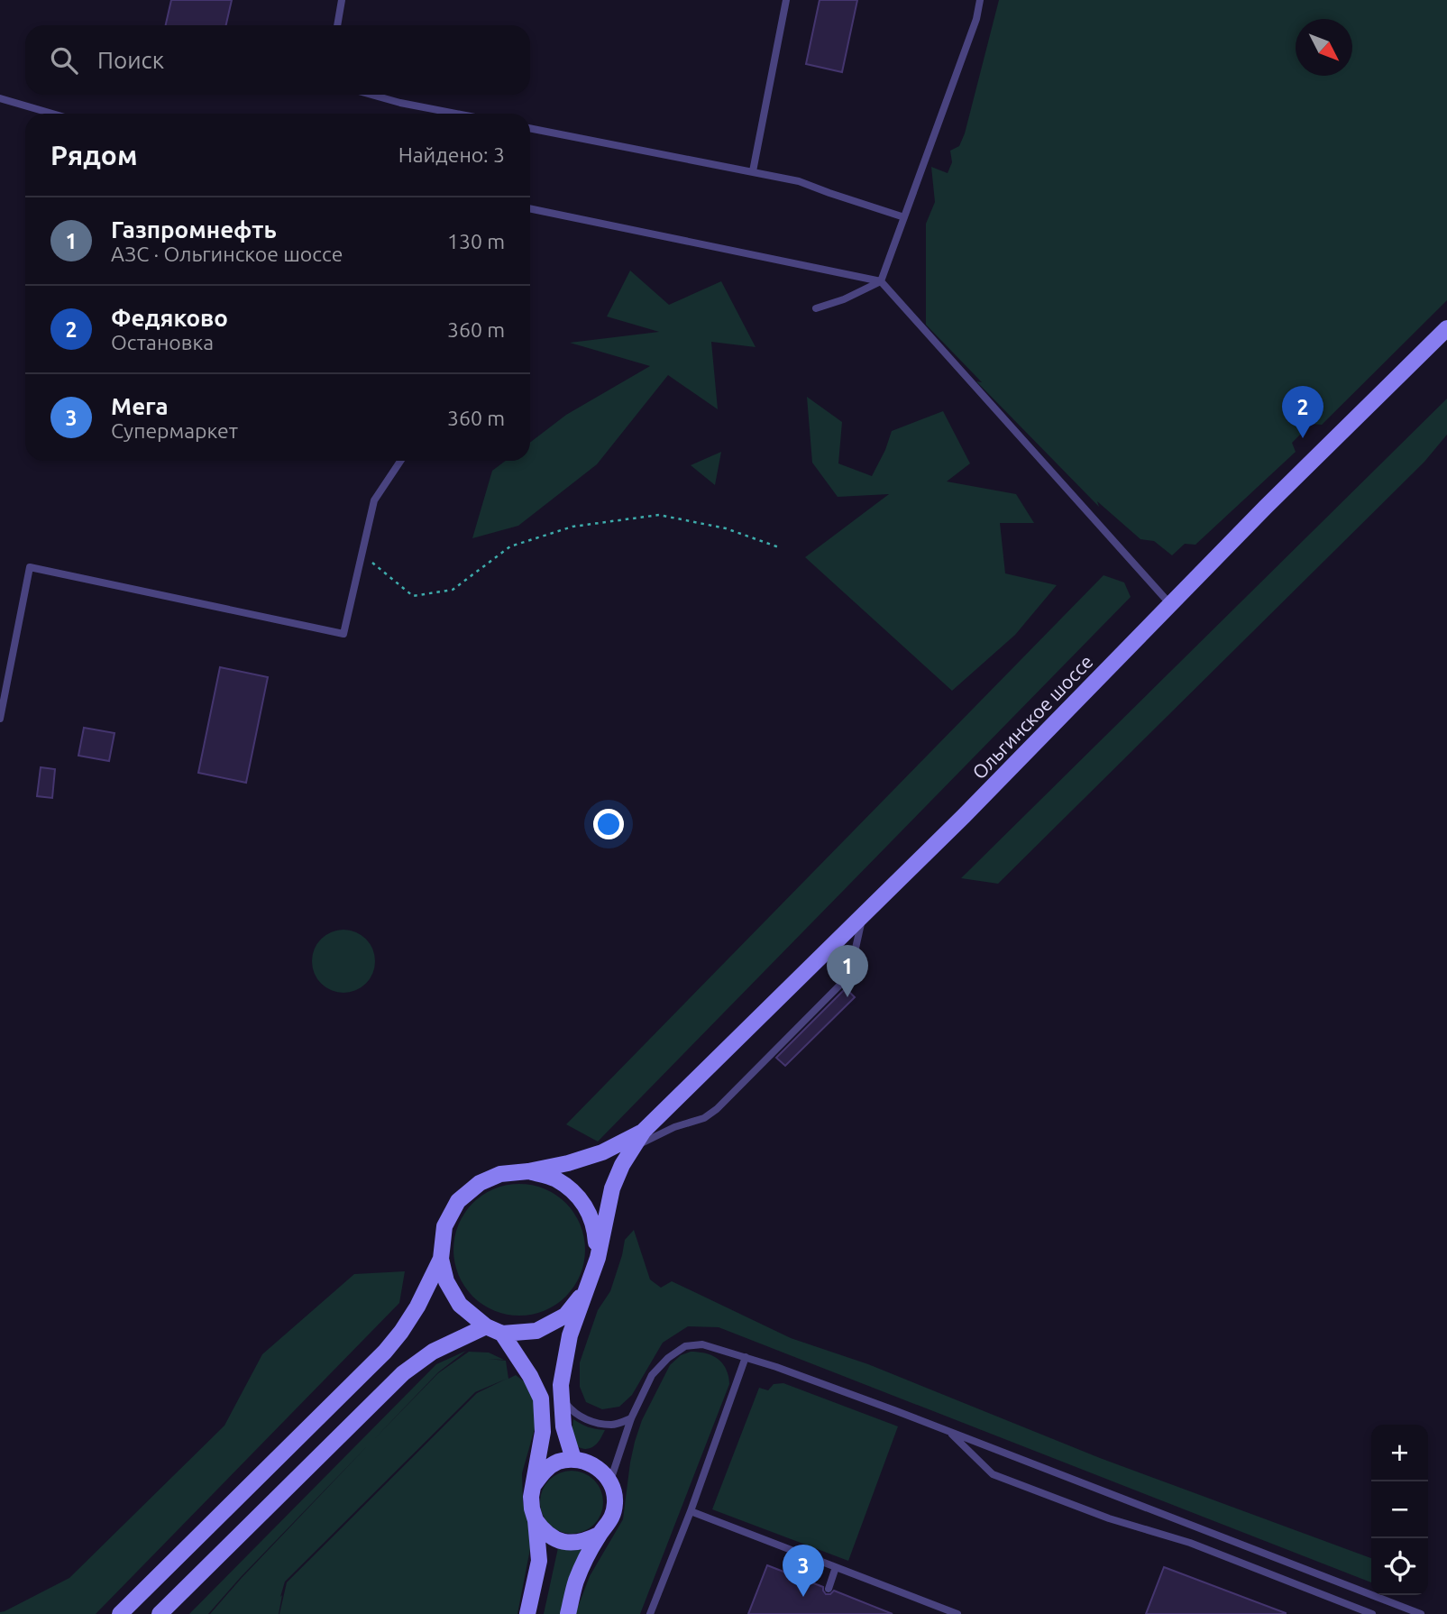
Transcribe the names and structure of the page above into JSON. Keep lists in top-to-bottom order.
{
  "streets": {
    "main road": ["Ольгинское шоссе"]
  },
  "north": "bottom right",
  "page": {
    "search": "Поиск",
    "heading": ["Рядом", "Найдено: 3"],
    "list": [
      {
        "mark": "1",
        "name": "Газпромнефть",
        "note": "АЗС · Ольгинское шоссе",
        "value": "130 m"
      },
      {
        "mark": "2",
        "name": "Федяково",
        "note": "Остановка",
        "value": "360 m"
      },
      {
        "mark": "3",
        "name": "Мега",
        "note": "Супермаркет",
        "value": "360 m"
      }
    ],
    "pins": ["2", "1", "3"],
    "map_buttons": ["+", "−"]
  }
}
